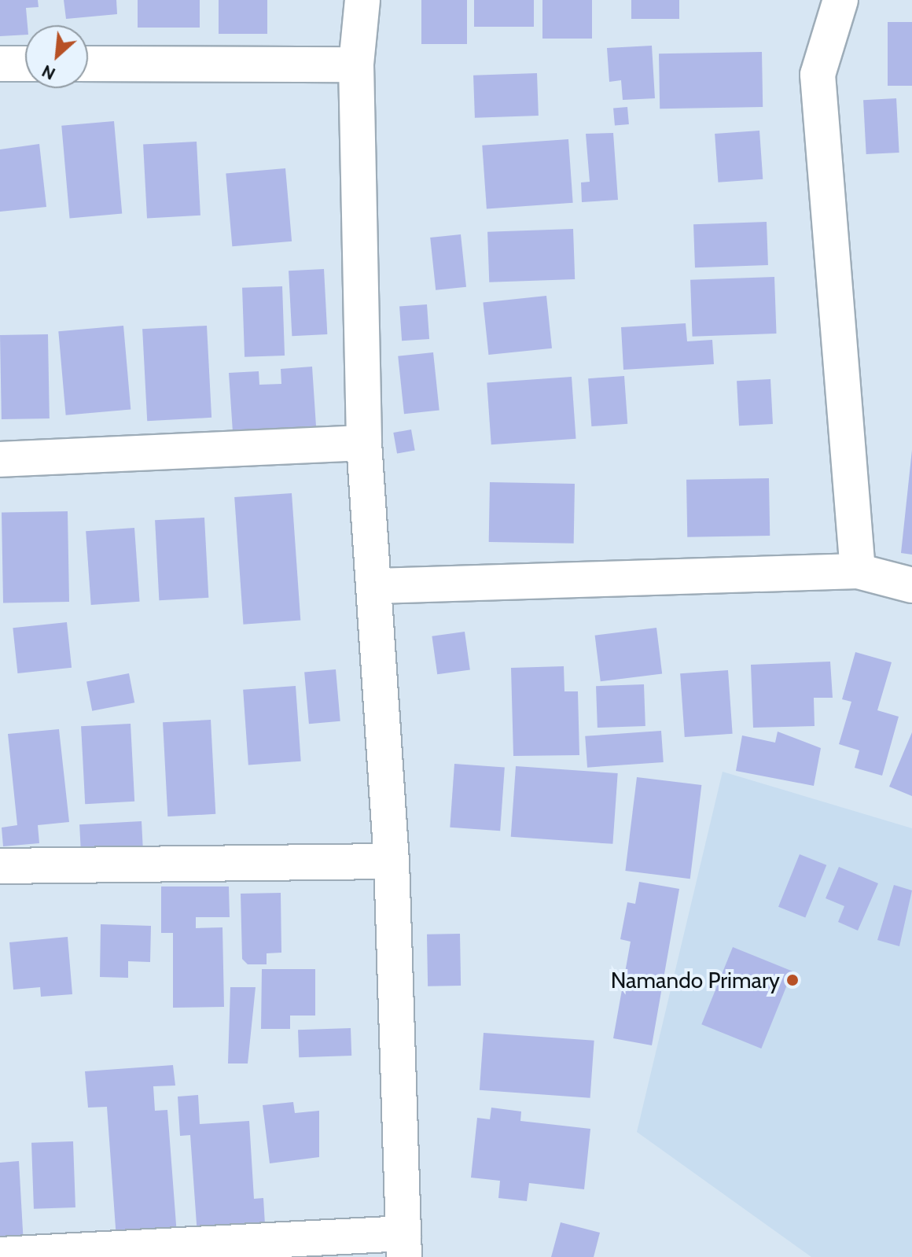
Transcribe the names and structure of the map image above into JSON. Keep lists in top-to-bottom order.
{
  "places": ["Namando Primary"],
  "north": "bottom left"
}
